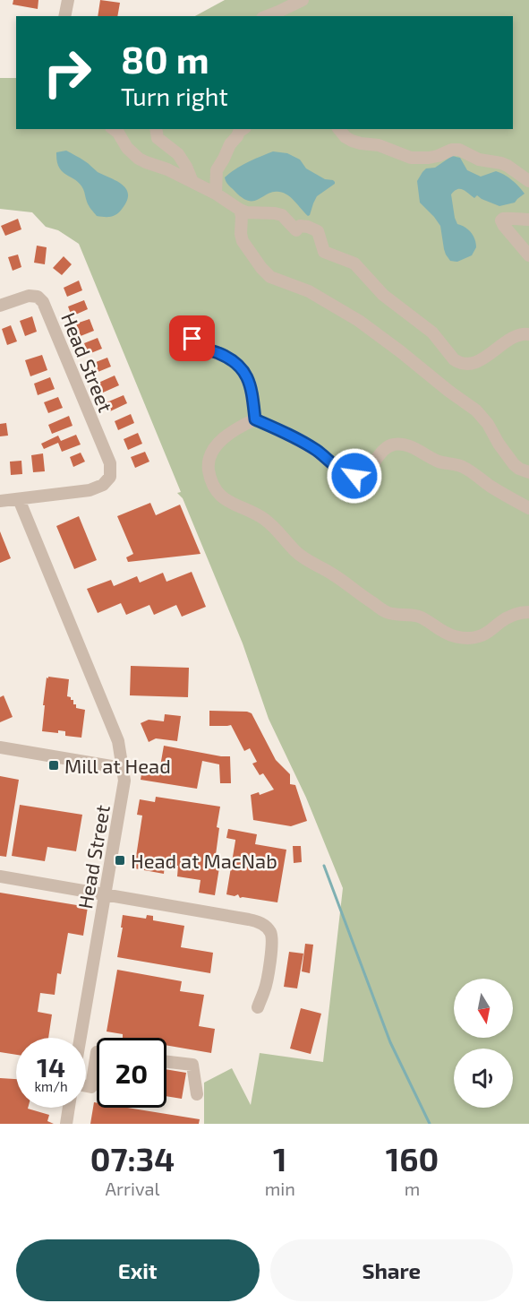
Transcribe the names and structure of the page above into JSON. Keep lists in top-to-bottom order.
{
  "streets": {
    "street": ["Head Street"]
  },
  "places": {
    "transit": ["Mill at Head", "Head at MacNab"]
  },
  "north": "bottom",
  "page": {
    "turn": ["80 m", "Turn right"],
    "speed": "14 km/h",
    "limit": "20",
    "eta": [
      "07:34",
      "Arrival",
      "1",
      "min",
      "160",
      "m"
    ],
    "buttons": ["Exit", "Share"]
  }
}
